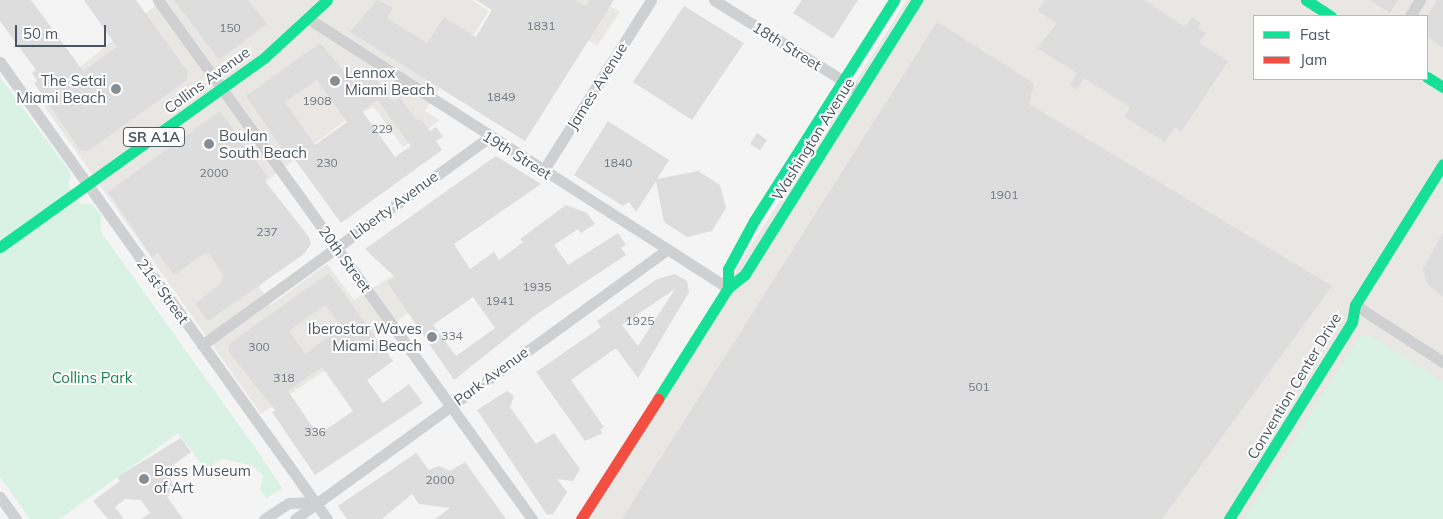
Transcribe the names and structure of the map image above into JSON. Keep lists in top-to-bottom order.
{
  "streets": {
    "main road": [
      "Collins Avenue",
      "SR A1A",
      "Washington Avenue",
      "Convention Center Drive"
    ],
    "street": [
      "18th Street",
      "James Avenue",
      "19th Street",
      "Liberty Avenue",
      "20th Street",
      "21st Street",
      "Park Avenue"
    ]
  },
  "crossings": [
    ["18th Street", "Washington Avenue"],
    ["Collins Avenue", "19th Street"],
    ["Collins Avenue", "20th Street"],
    ["Collins Avenue", "21st Street"],
    ["James Avenue", "19th Street"],
    ["Washington Avenue", "19th Street"],
    ["19th Street", "Liberty Avenue"],
    ["19th Street", "Park Avenue"],
    ["Liberty Avenue", "20th Street"],
    ["Liberty Avenue", "21st Street"],
    ["20th Street", "Park Avenue"],
    ["21st Street", "Park Avenue"]
  ],
  "parks": ["Collins Park"],
  "places": [
    "Lennox Miami Beach",
    "The Setai Miami Beach",
    "Boulan South Beach",
    "Iberostar Waves Miami Beach",
    "Bass Museum of Art"
  ],
  "house_numbers": [
    "1831",
    "150",
    "1849",
    "1908",
    "229",
    "230",
    "1840",
    "2000",
    "1901",
    "237",
    "1935",
    "1941",
    "1925",
    "334",
    "300",
    "318",
    "501",
    "336",
    "2000"
  ],
  "legend": ["Fast", "Jam"],
  "scale_bar": "50 m"
}
